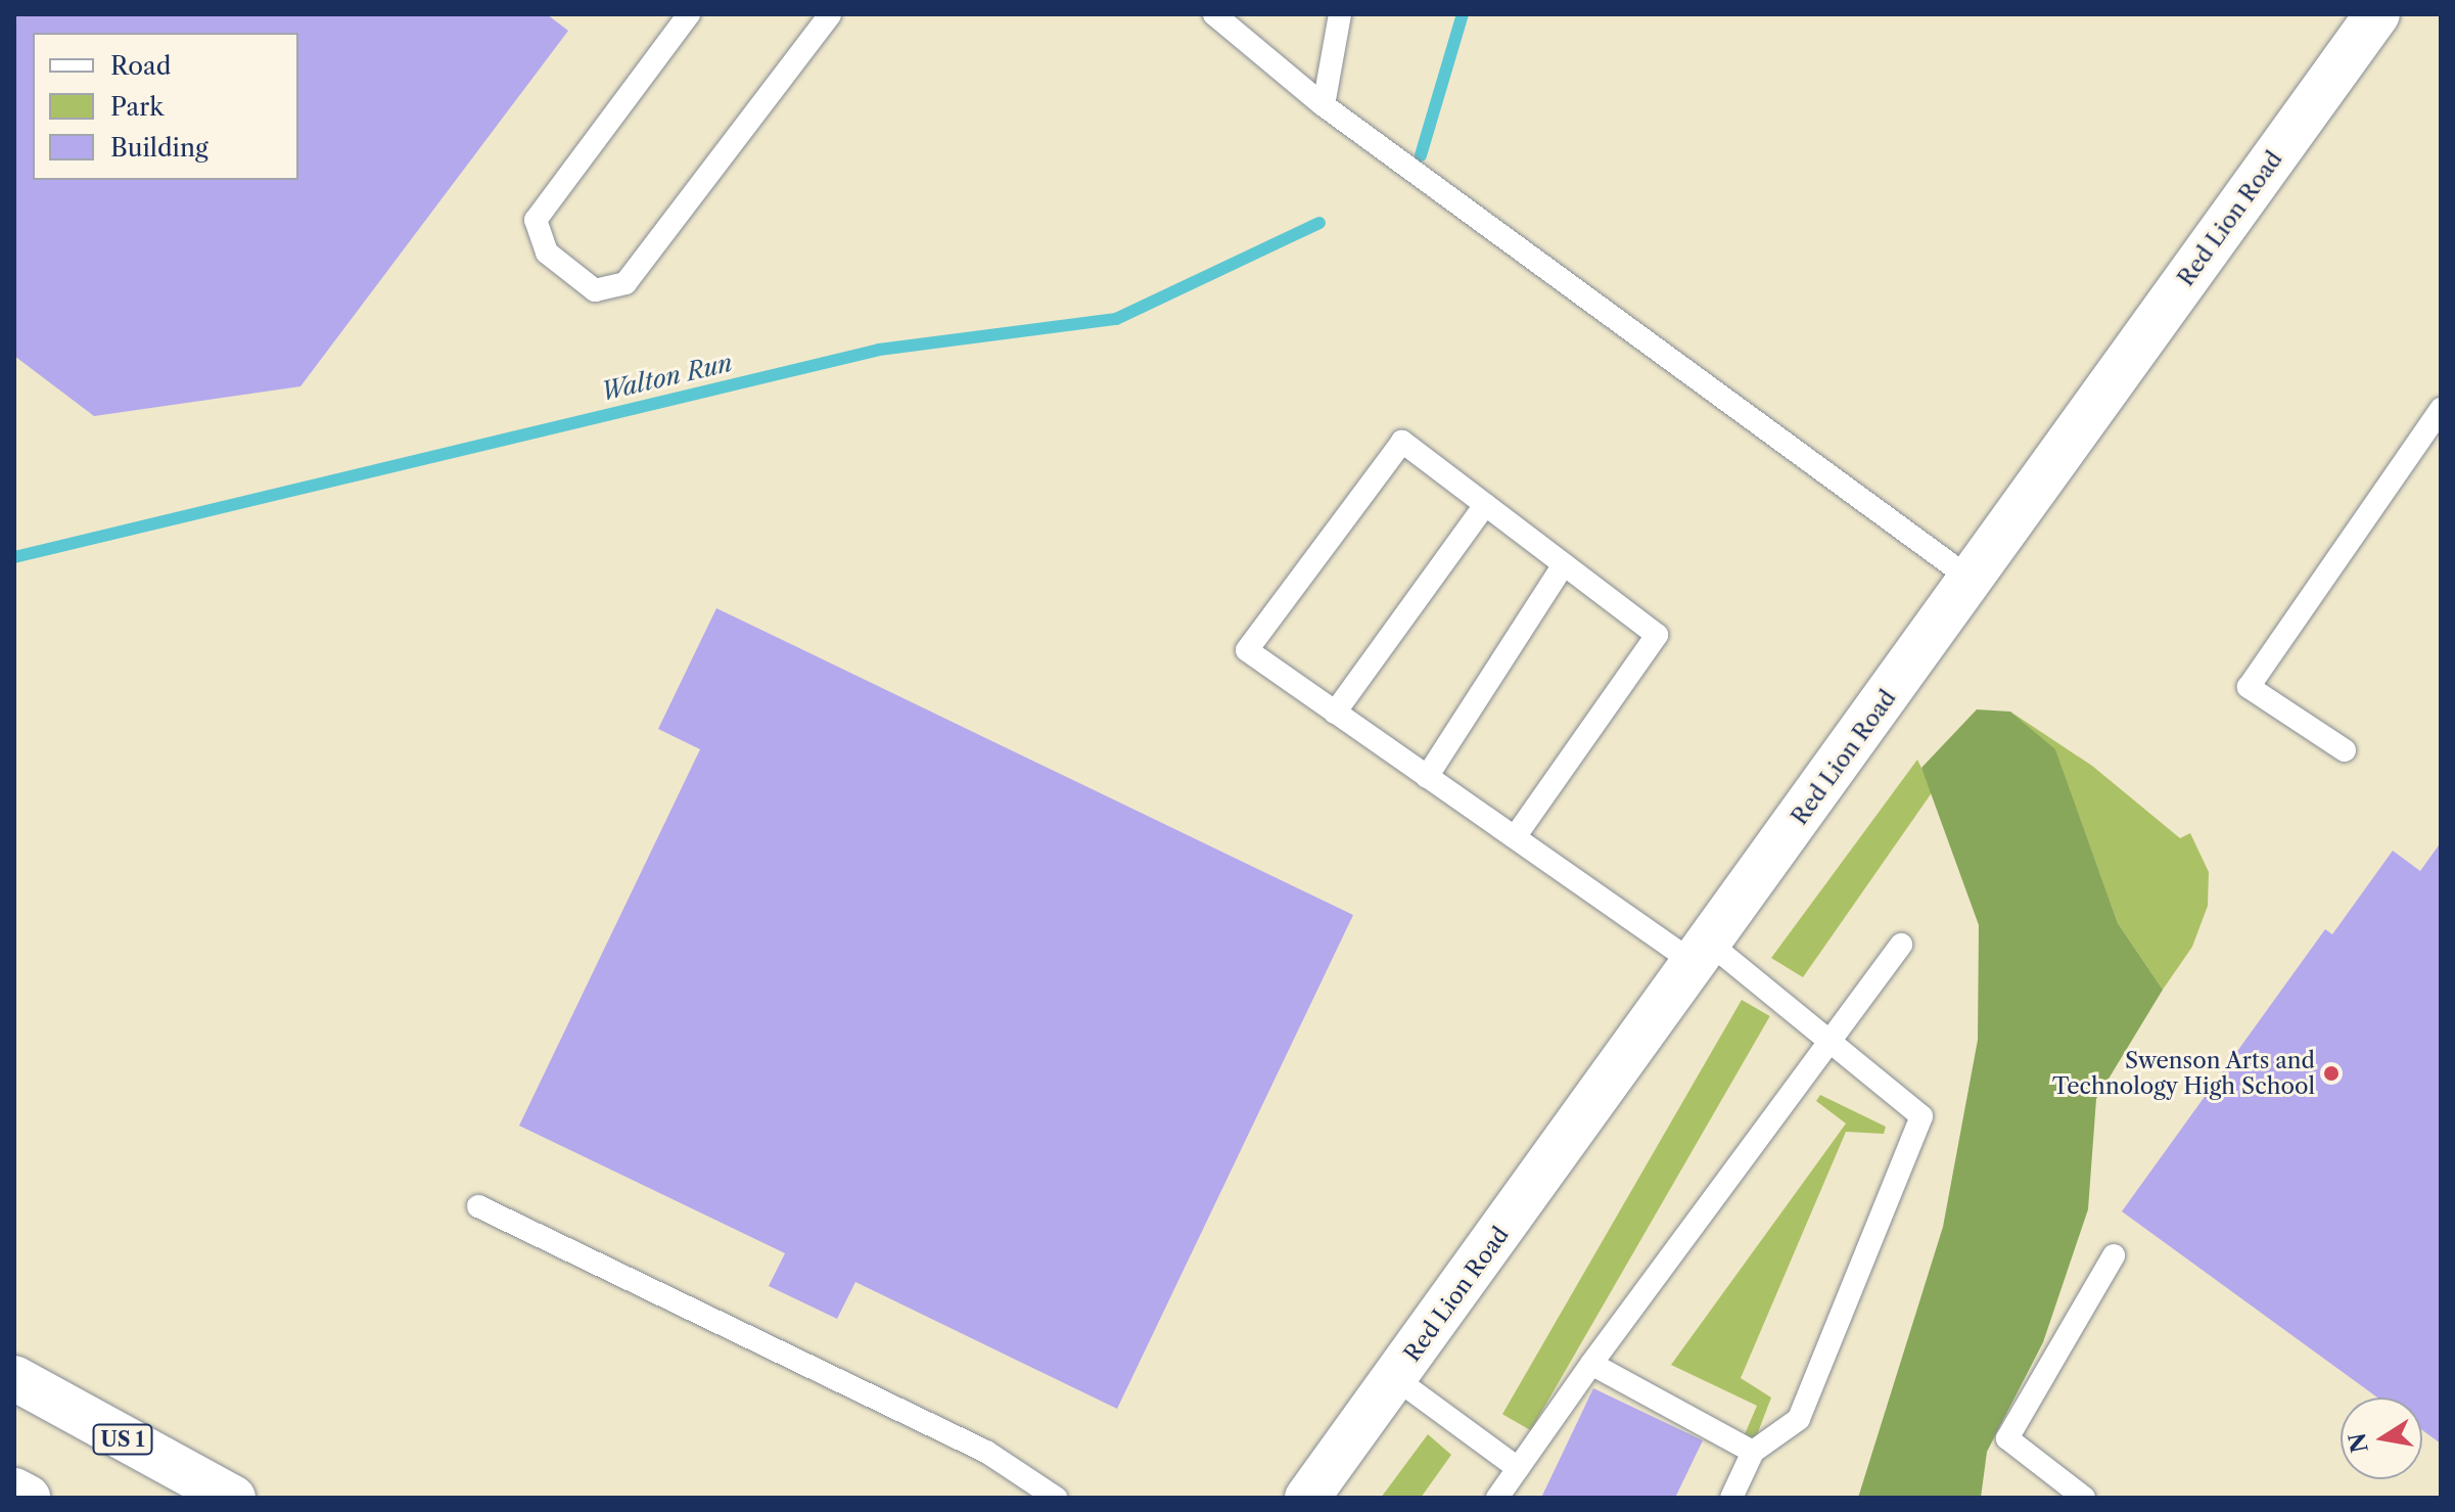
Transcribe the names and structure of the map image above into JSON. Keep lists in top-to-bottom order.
{
  "streets": {
    "main road": ["Red Lion Road", "US 1"]
  },
  "water": ["Walton Run"],
  "places": ["Swenson Arts and Technology High School"],
  "legend": ["Road", "Park", "Building"],
  "north": "left"
}
